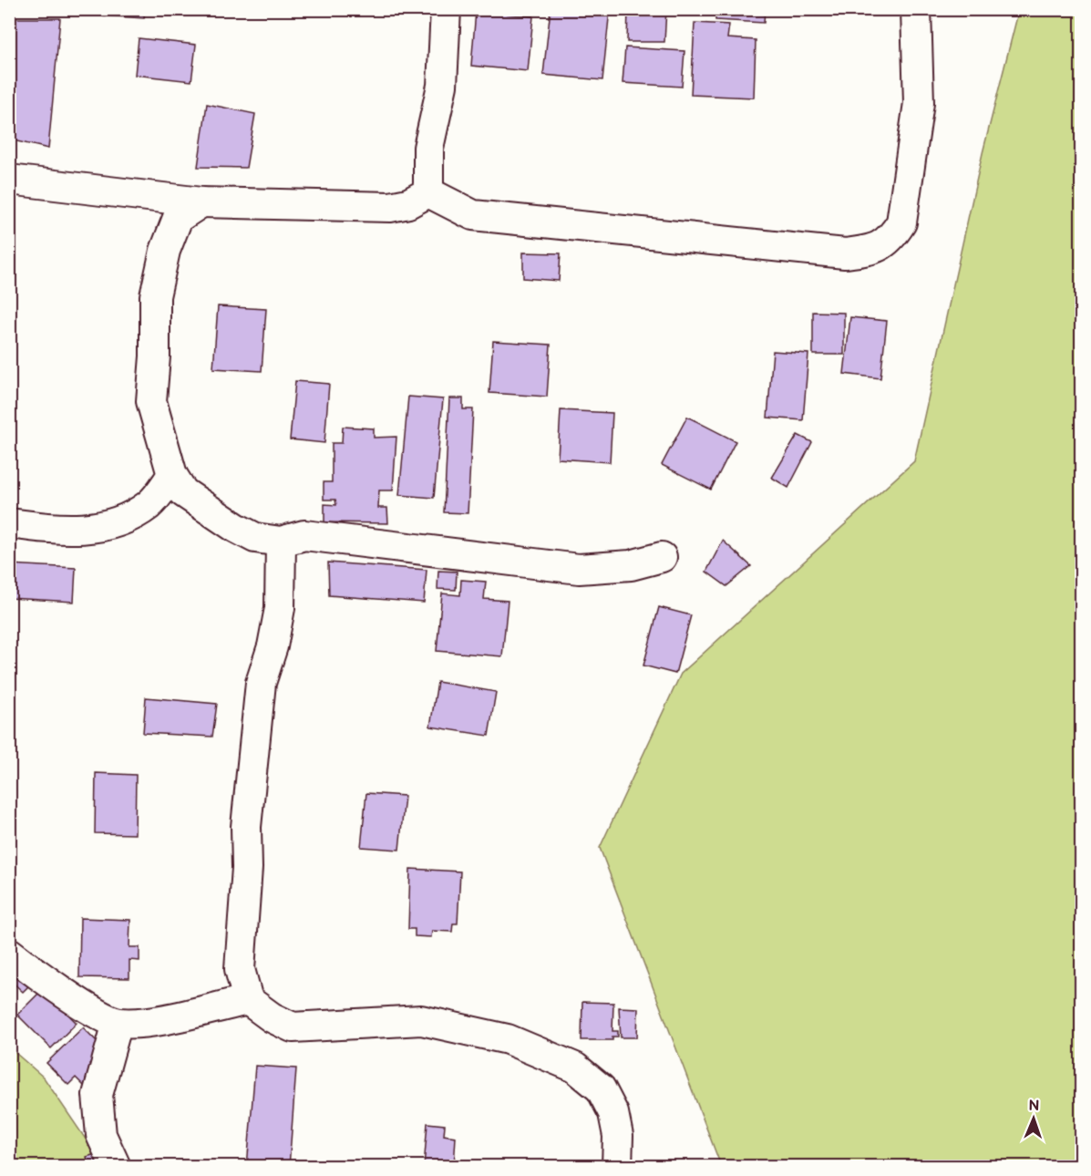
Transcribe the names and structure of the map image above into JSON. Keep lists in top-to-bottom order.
{
  "north": "top"
}
